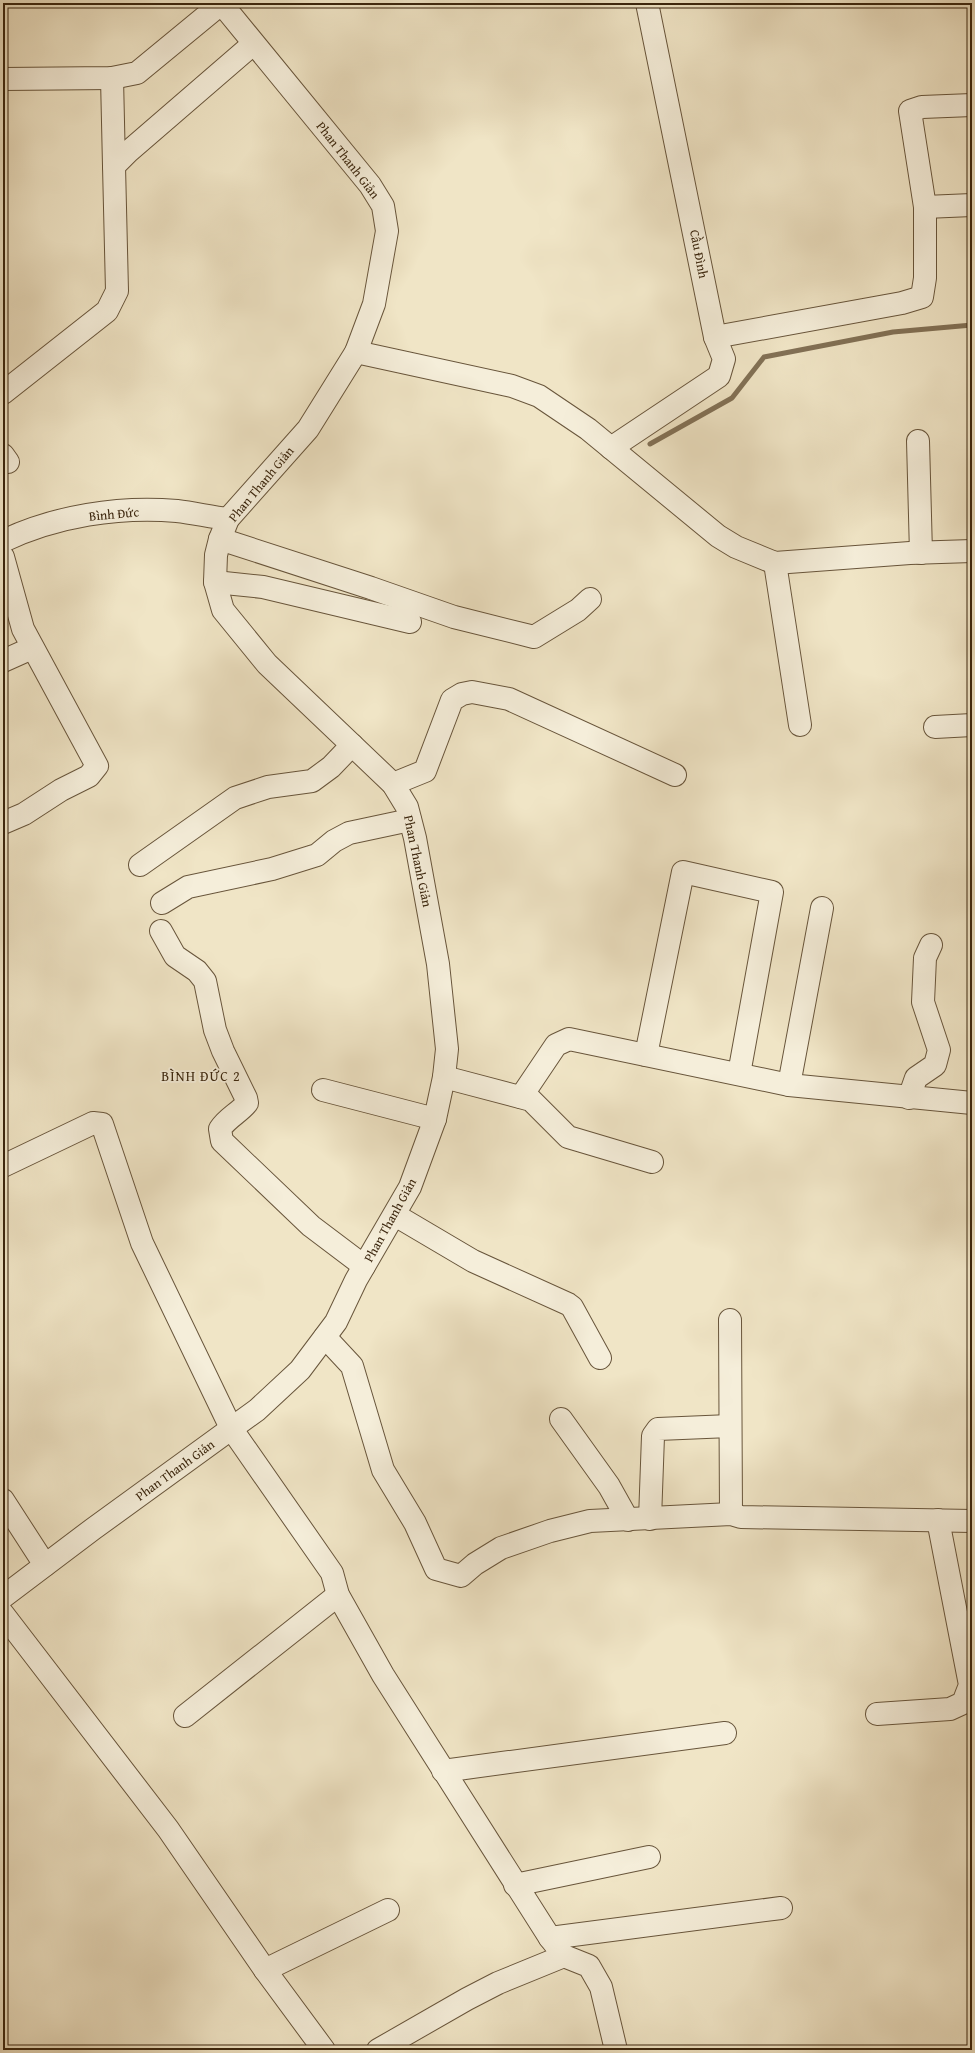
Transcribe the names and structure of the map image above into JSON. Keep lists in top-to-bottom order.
{
  "streets": {
    "street": ["Phan Thanh Giản", "Cầu Đình", "Bình Đức"]
  },
  "crossings": [
    ["Phan Thanh Giản", "Bình Đức"]
  ],
  "districts": ["BÌNH ĐỨC 2"]
}
